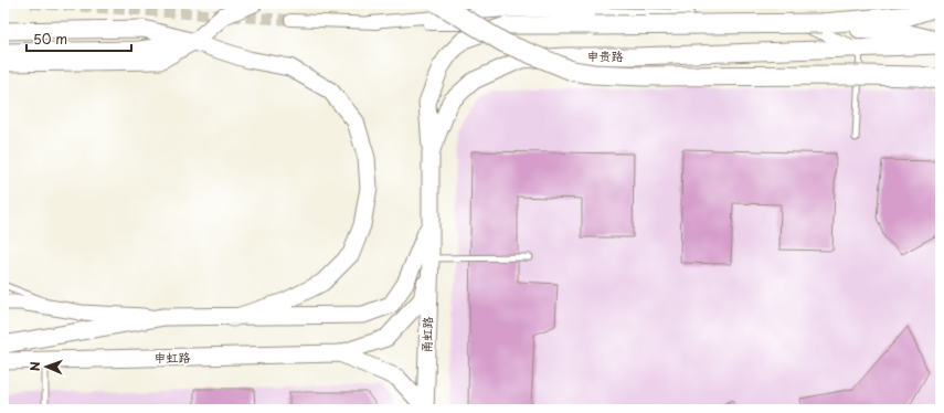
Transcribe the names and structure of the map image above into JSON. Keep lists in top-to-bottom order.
{
  "streets": {
    "main road": ["申贵路", "甬虹路", "申虹路"]
  },
  "crossings": [
    ["申贵路", "甬虹路"],
    ["申贵路", "申虹路"],
    ["甬虹路", "申虹路"]
  ],
  "scale_bar": "50 m",
  "north": "left"
}
